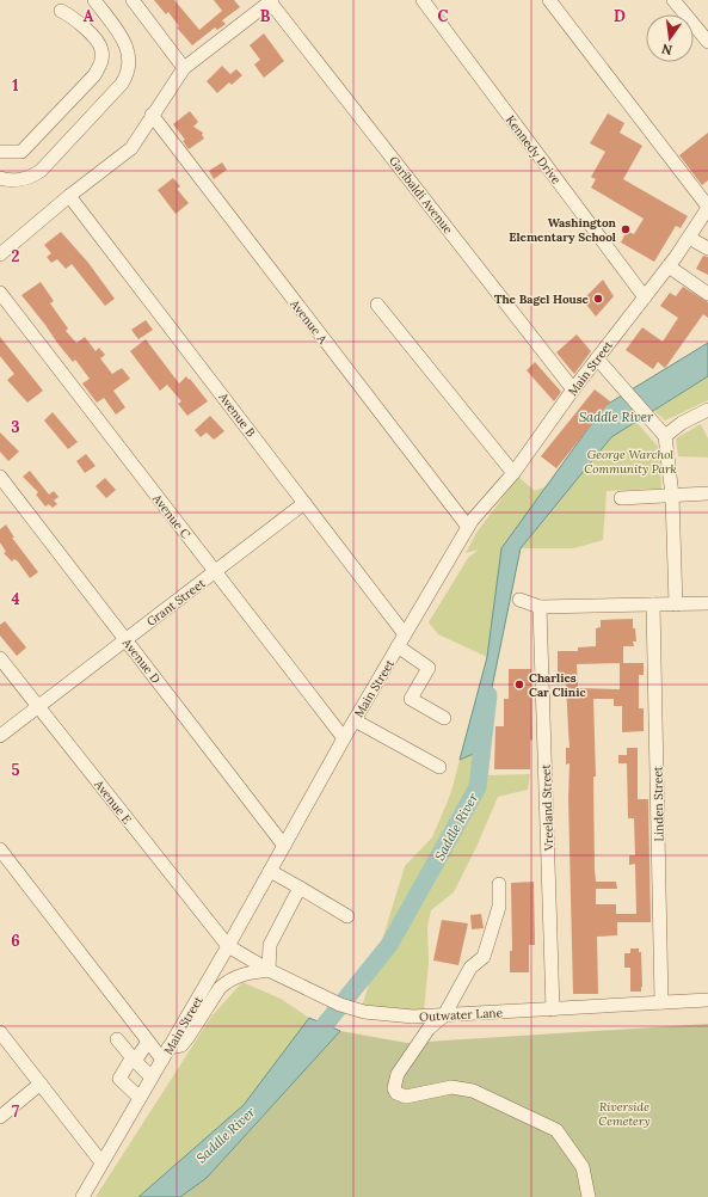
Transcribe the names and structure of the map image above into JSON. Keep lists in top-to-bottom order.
{
  "streets": {
    "street": [
      "Kennedy Drive",
      "Garibaldi Avenue",
      "Avenue A",
      "Main Street",
      "Avenue B",
      "Avenue C",
      "Grant Street",
      "Avenue D",
      "Avenue E",
      "Linden Street",
      "Vreeland Street",
      "Outwater Lane"
    ]
  },
  "crossings": [
    ["Kennedy Drive", "Main Street"],
    ["Garibaldi Avenue", "Main Street"],
    ["Avenue A", "Main Street"],
    ["Main Street", "Avenue B"],
    ["Main Street", "Avenue C"],
    ["Main Street", "Avenue D"],
    ["Main Street", "Avenue E"],
    ["Main Street", "Outwater Lane"],
    ["Avenue B", "Grant Street"],
    ["Avenue C", "Grant Street"],
    ["Grant Street", "Avenue D"],
    ["Grant Street", "Avenue E"],
    ["Avenue E", "Outwater Lane"],
    ["Linden Street", "Outwater Lane"],
    ["Vreeland Street", "Outwater Lane"]
  ],
  "water": ["Saddle River"],
  "parks": ["George Warchol Community Park", "Riverside Cemetery"],
  "places": ["Washington Elementary School", "The Bagel House", "Charlies Car Clinic"],
  "north": "bottom",
  "grid": {
    "columns": [
      "A",
      "B",
      "C",
      "D"
    ],
    "rows": [
      "1",
      "2",
      "3",
      "4",
      "5",
      "6",
      "7"
    ]
  }
}
